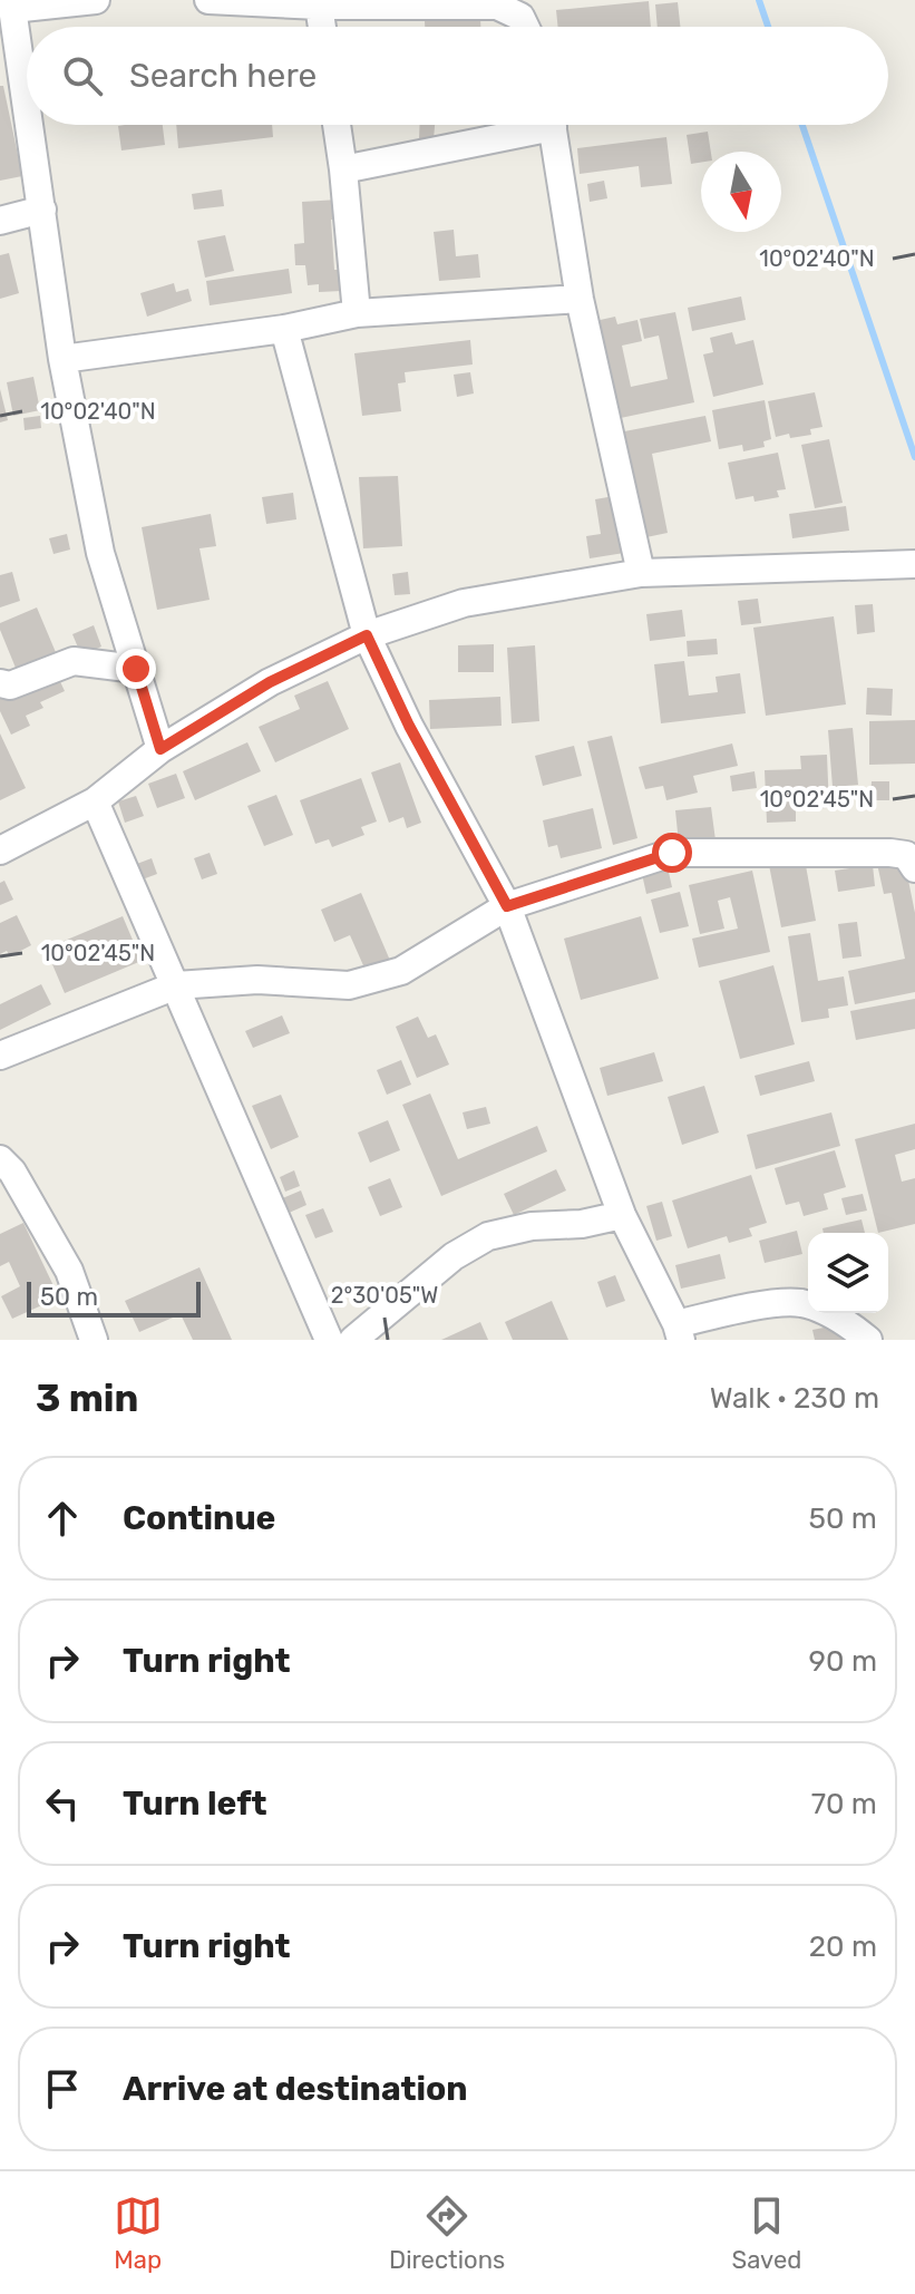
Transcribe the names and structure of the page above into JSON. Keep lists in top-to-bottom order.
{
  "scale_bar": "50 m",
  "north": "bottom",
  "page": {
    "search": "Search here",
    "scale": "50 m",
    "heading": ["3 min", "Walk · 230 m"],
    "list": [
      ["Continue", "50 m"],
      ["Turn right", "90 m"],
      ["Turn left", "70 m"],
      ["Turn right", "20 m"],
      "Arrive at destination"
    ],
    "nav": ["Map", "Directions", "Saved"]
  },
  "coordinates": ["10°02'40\"N", "10°02'45\"N", "2°30'05\"W"]
}
